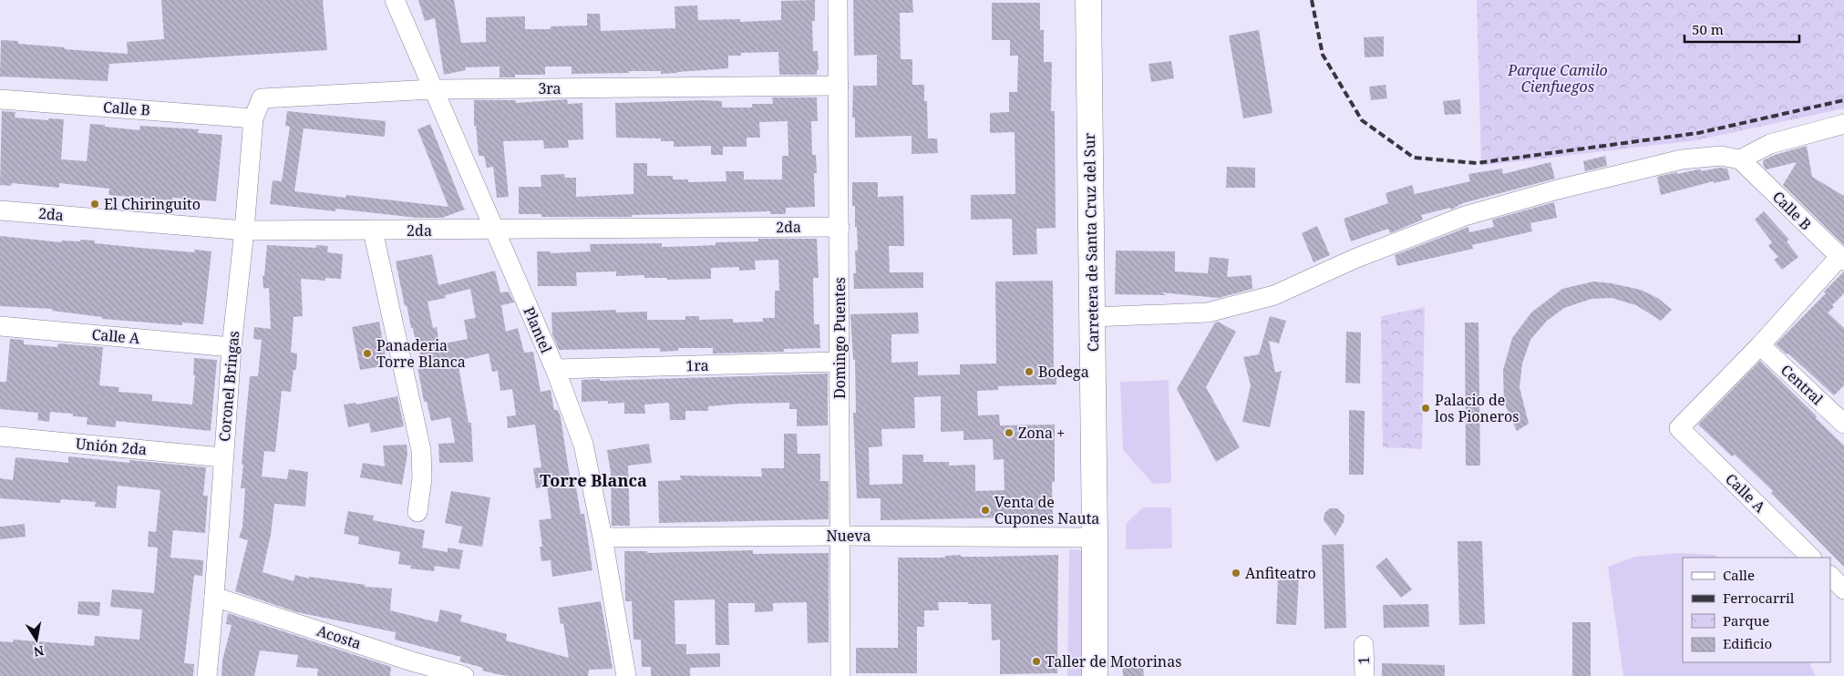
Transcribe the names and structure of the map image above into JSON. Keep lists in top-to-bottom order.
{
  "streets": {
    "main road": ["Carretera de Santa Cruz del Sur"],
    "street": [
      "3ra",
      "Calle B",
      "2da",
      "Plantel",
      "Calle A",
      "Domingo Puentes",
      "1ra",
      "Central",
      "Coronel Bringas",
      "Unión 2da",
      "Nueva",
      "Acosta",
      "1"
    ]
  },
  "crossings": [
    ["3ra", "Plantel"],
    ["3ra", "Domingo Puentes"],
    ["3ra", "Coronel Bringas"],
    ["Calle B", "Coronel Bringas"],
    ["2da", "Plantel"],
    ["2da", "Domingo Puentes"],
    ["2da", "Coronel Bringas"],
    ["Carretera de Santa Cruz del Sur", "Nueva"],
    ["Plantel", "1ra"],
    ["Plantel", "Nueva"],
    ["Calle A", "Central"],
    ["Calle A", "Coronel Bringas"],
    ["Domingo Puentes", "1ra"],
    ["Domingo Puentes", "Nueva"],
    ["Coronel Bringas", "Unión 2da"],
    ["Coronel Bringas", "Acosta"]
  ],
  "districts": ["Torre Blanca"],
  "parks": ["Parque Camilo Cienfuegos"],
  "places": [
    "El Chiringuito",
    "Panaderia Torre Blanca",
    "Bodega",
    "Palacio de los Pioneros",
    "Zona +",
    "Venta de Cupones Nauta",
    "Anfiteatro",
    "Taller de Motorinas"
  ],
  "legend": [
    "Calle",
    "Ferrocarril",
    "Parque",
    "Edificio"
  ],
  "scale_bar": "50 m",
  "north": "bottom"
}
